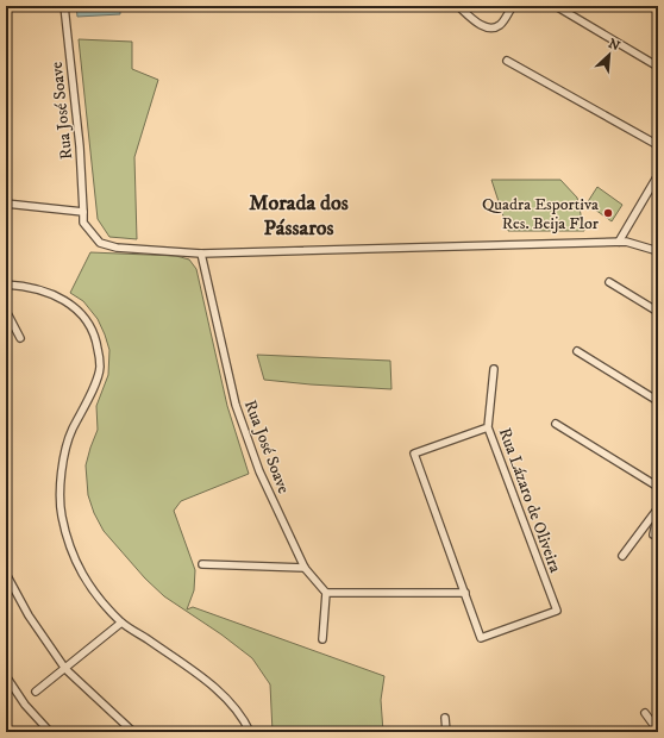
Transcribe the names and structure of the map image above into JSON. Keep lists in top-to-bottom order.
{
  "streets": {
    "street": ["Rua José Soave", "Rua Lázaro de Oliveira"]
  },
  "districts": ["Morada dos Pássaros"],
  "places": ["Quadra Esportiva Res. Beija Flor"],
  "north": "top right"
}
